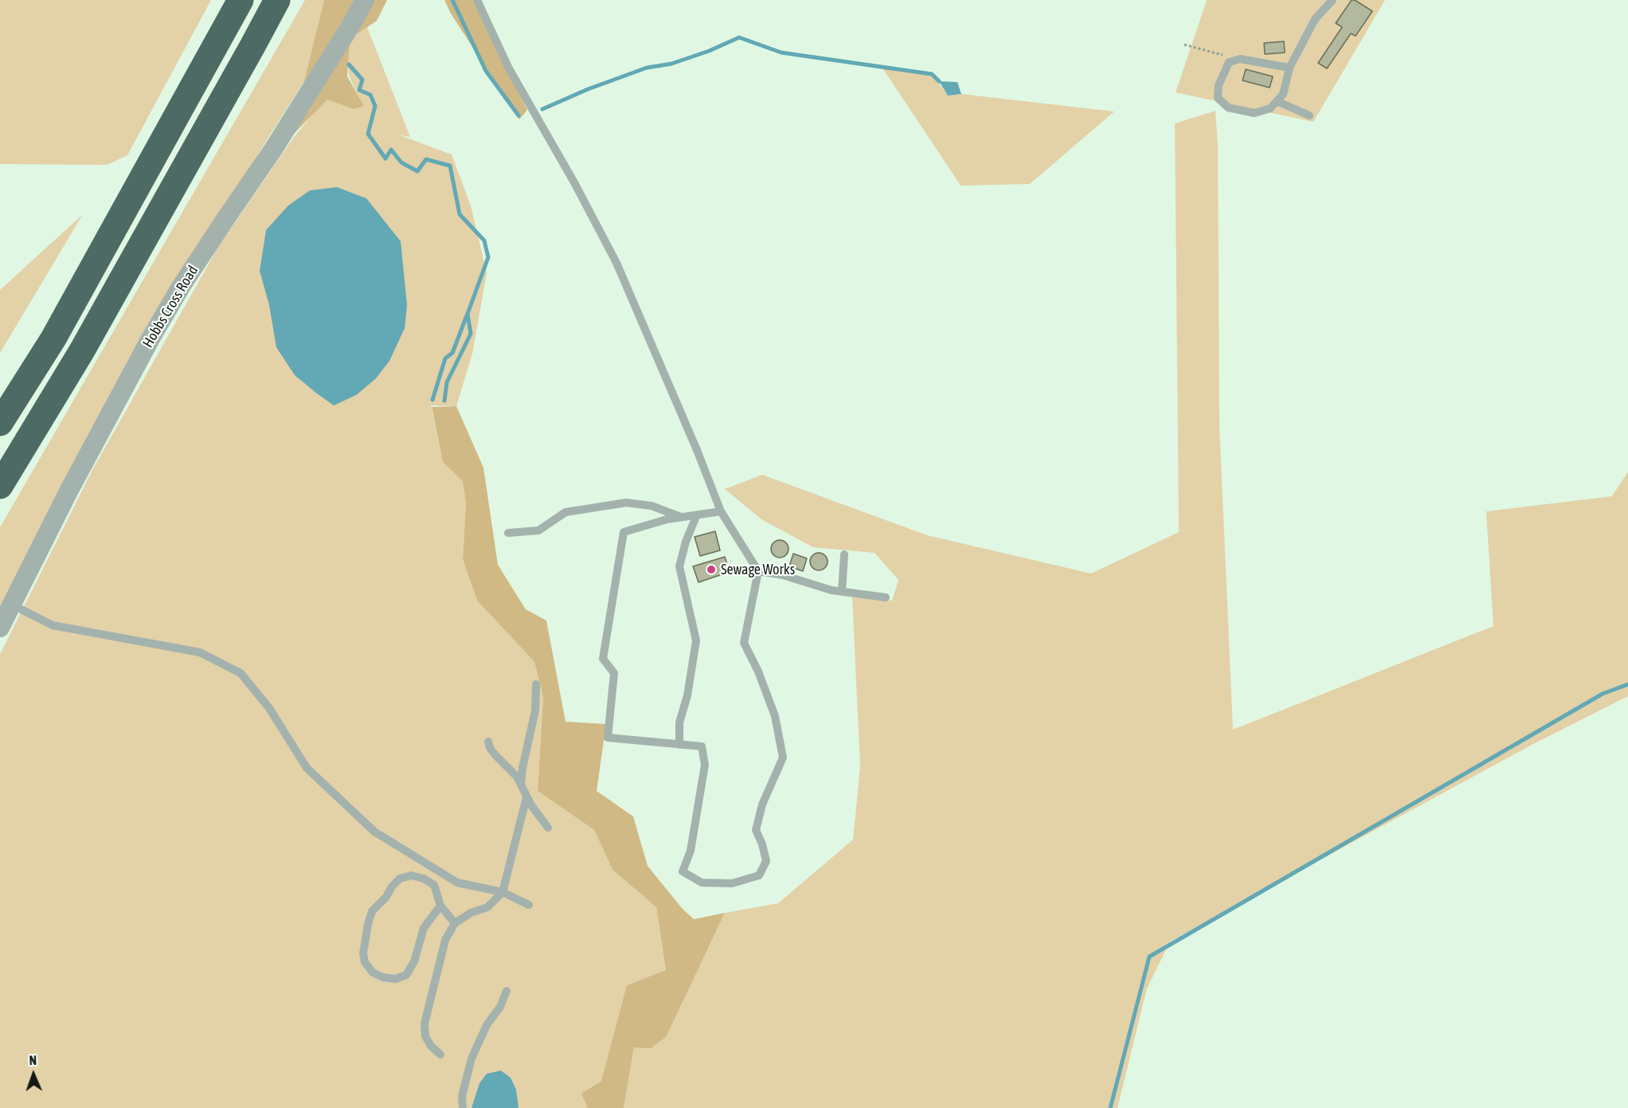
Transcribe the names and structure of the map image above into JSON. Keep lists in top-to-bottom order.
{
  "streets": {
    "street": ["Hobbs Cross Road"]
  },
  "places": ["Sewage Works"],
  "north": "top"
}
